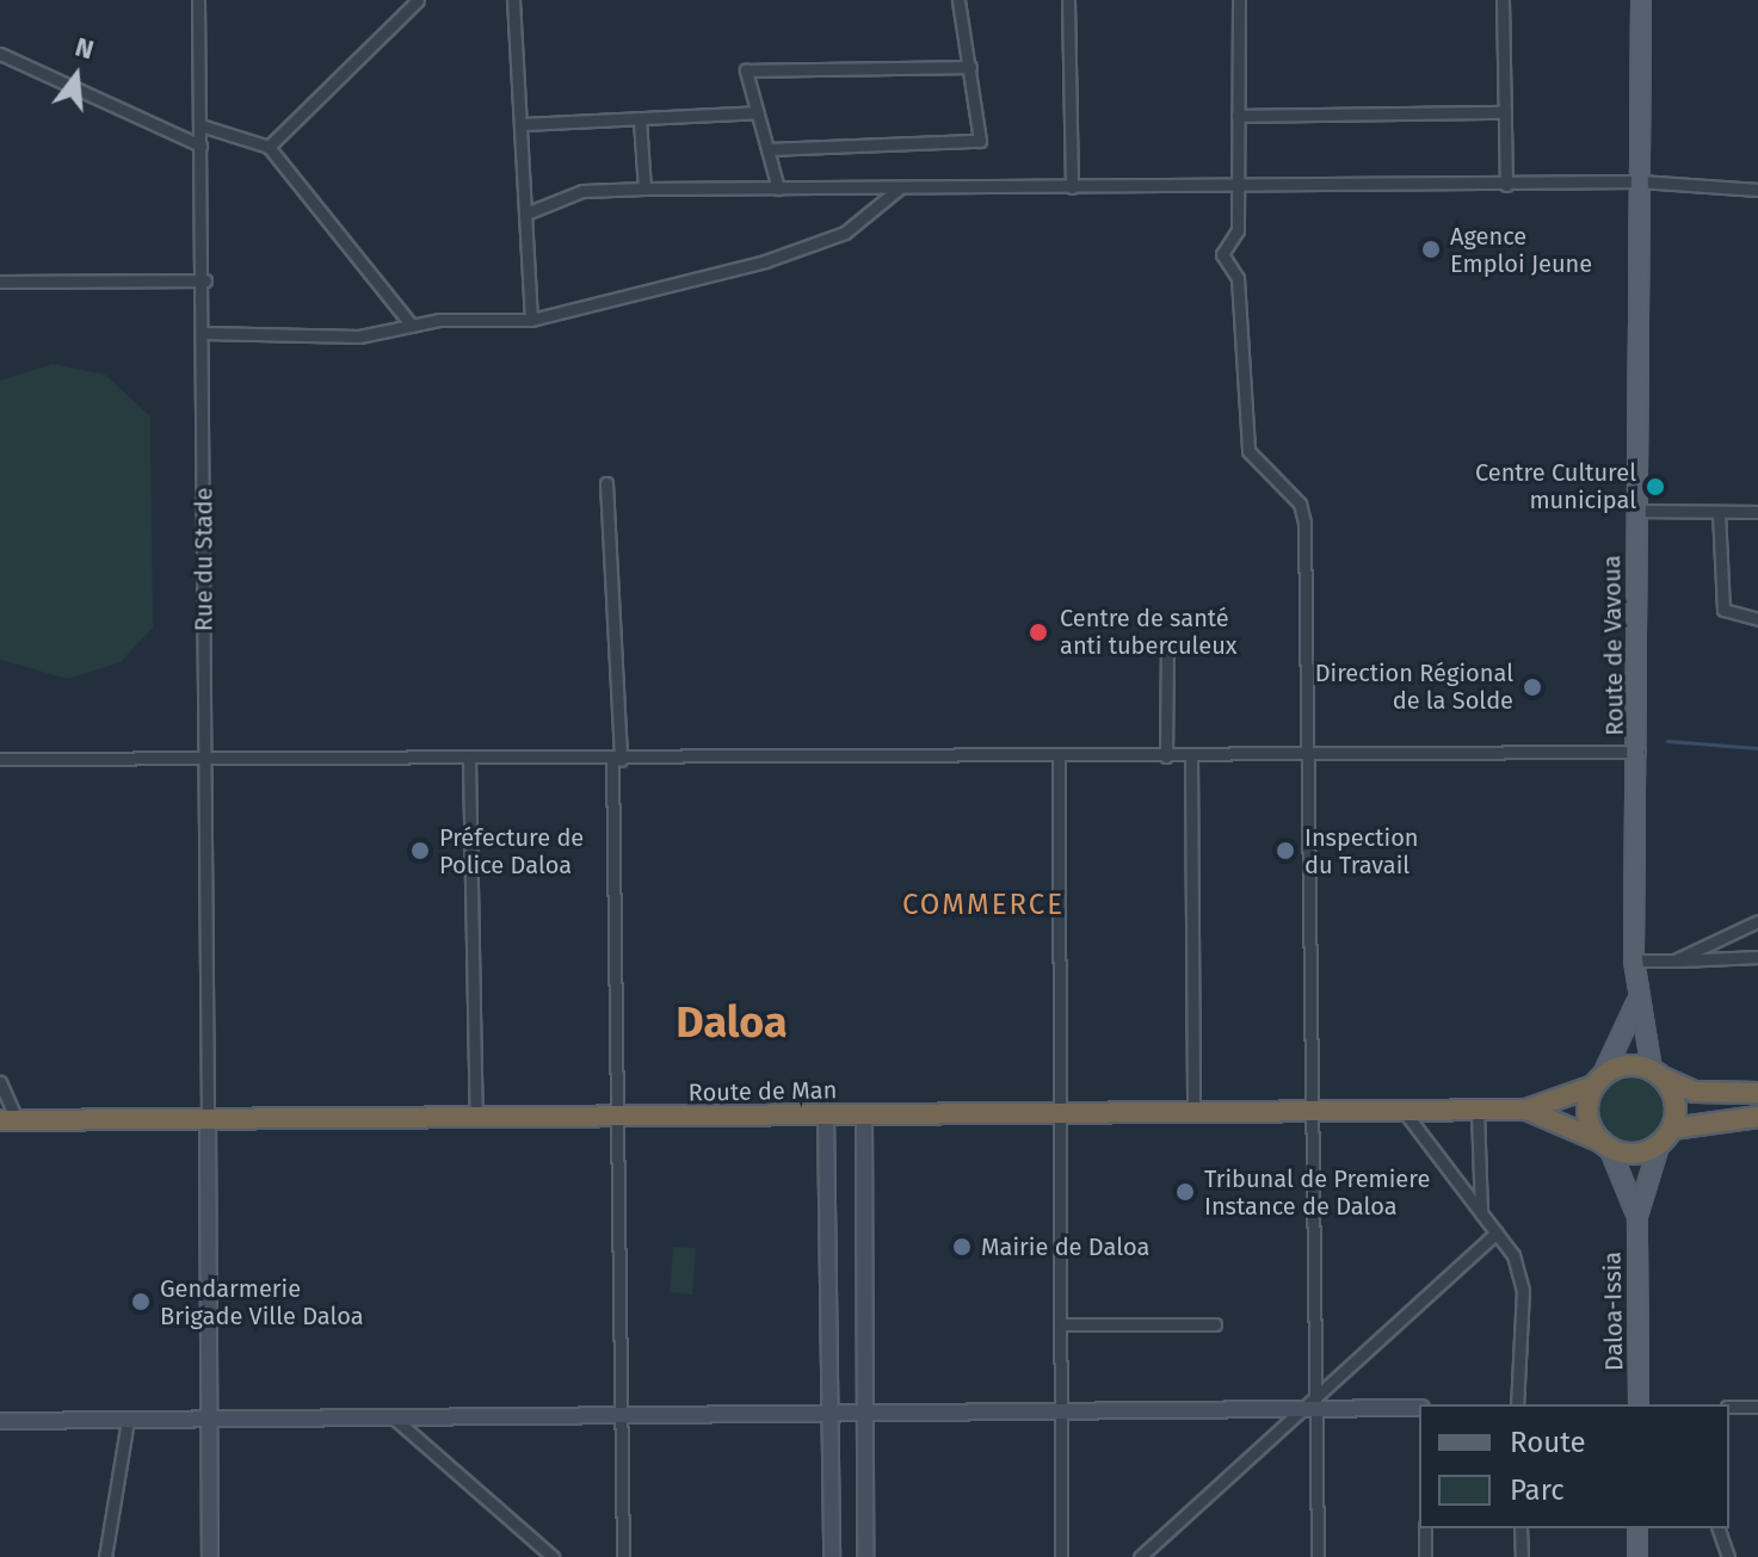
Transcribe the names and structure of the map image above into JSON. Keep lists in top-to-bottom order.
{
  "streets": {
    "highway": ["Route de Man"],
    "main road": ["Route de Vavoua", "Daloa-Issia"],
    "street": ["Rue du Stade"]
  },
  "crossings": [
    ["Rue du Stade", "Route de Man"]
  ],
  "districts": ["COMMERCE", "Daloa"],
  "places": [
    "Agence Emploi Jeune",
    "Centre Culturel municipal",
    "Centre de santé anti tuberculeux",
    "Direction Régional de la Solde",
    "Préfecture de Police Daloa",
    "Inspection du Travail",
    "Tribunal de Premiere Instance de Daloa",
    "Mairie de Daloa",
    "Gendarmerie Brigade Ville Daloa"
  ],
  "legend": ["Route", "Parc"],
  "north": "top"
}
